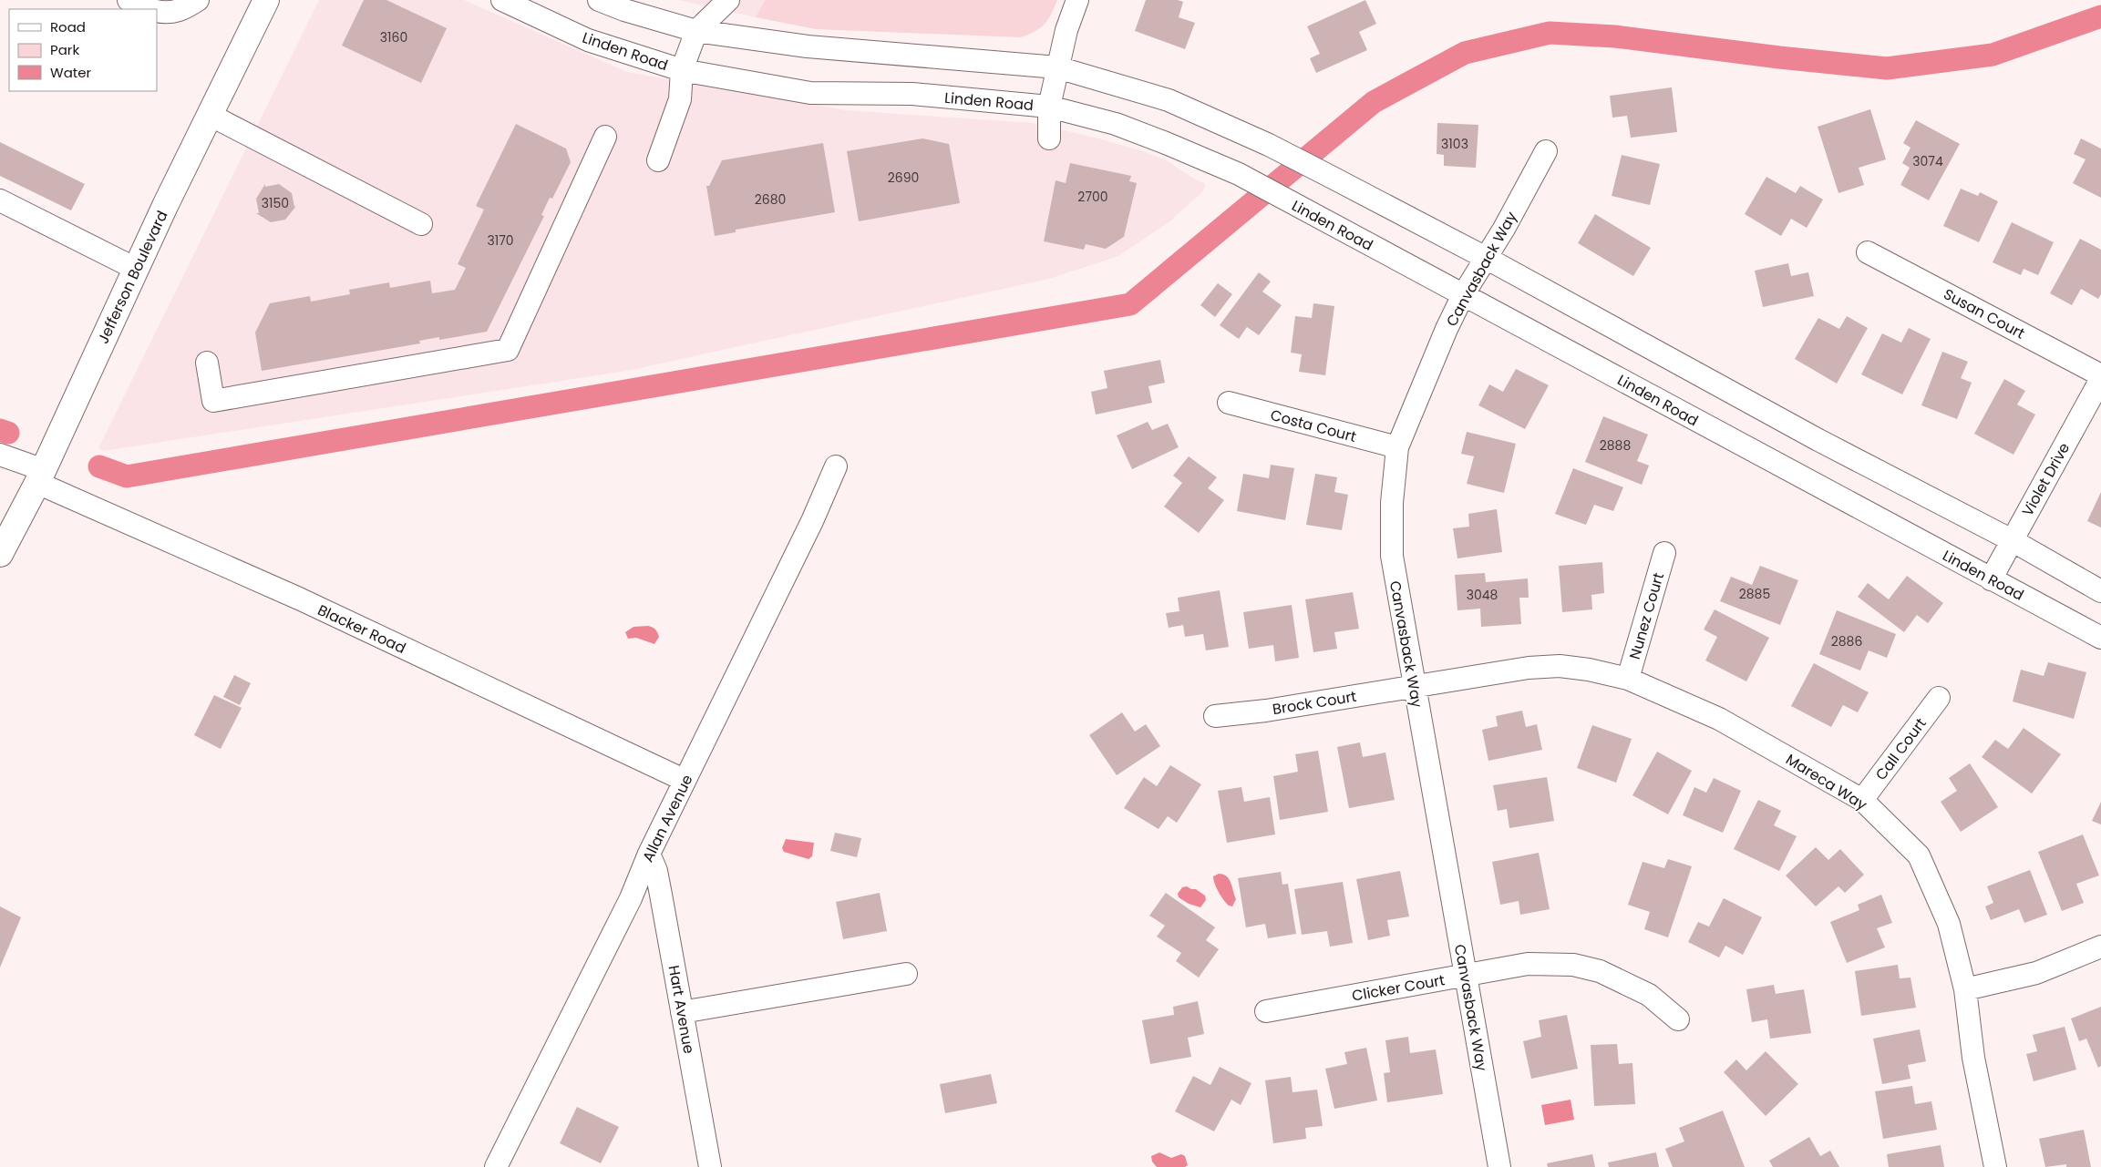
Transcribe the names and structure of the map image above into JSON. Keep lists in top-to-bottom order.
{
  "streets": {
    "main road": ["Jefferson Boulevard"],
    "street": [
      "Linden Road",
      "Canvasback Way",
      "Susan Court",
      "Costa Court",
      "Violet Drive",
      "Nunez Court",
      "Blacker Road",
      "Brock Court",
      "Call Court",
      "Mareca Way",
      "Allan Avenue",
      "Clicker Court",
      "Hart Avenue"
    ]
  },
  "crossings": [
    ["Linden Road", "Canvasback Way"],
    ["Linden Road", "Violet Drive"],
    ["Canvasback Way", "Costa Court"],
    ["Canvasback Way", "Brock Court"],
    ["Canvasback Way", "Mareca Way"],
    ["Canvasback Way", "Clicker Court"],
    ["Jefferson Boulevard", "Blacker Road"],
    ["Nunez Court", "Mareca Way"],
    ["Blacker Road", "Allan Avenue"],
    ["Brock Court", "Mareca Way"],
    ["Call Court", "Mareca Way"],
    ["Allan Avenue", "Hart Avenue"]
  ],
  "house_numbers": [
    "3160",
    "3103",
    "3074",
    "2690",
    "2700",
    "2680",
    "3150",
    "3170",
    "2888",
    "2885",
    "3048",
    "2886"
  ],
  "legend": ["Road", "Park", "Water"]
}
